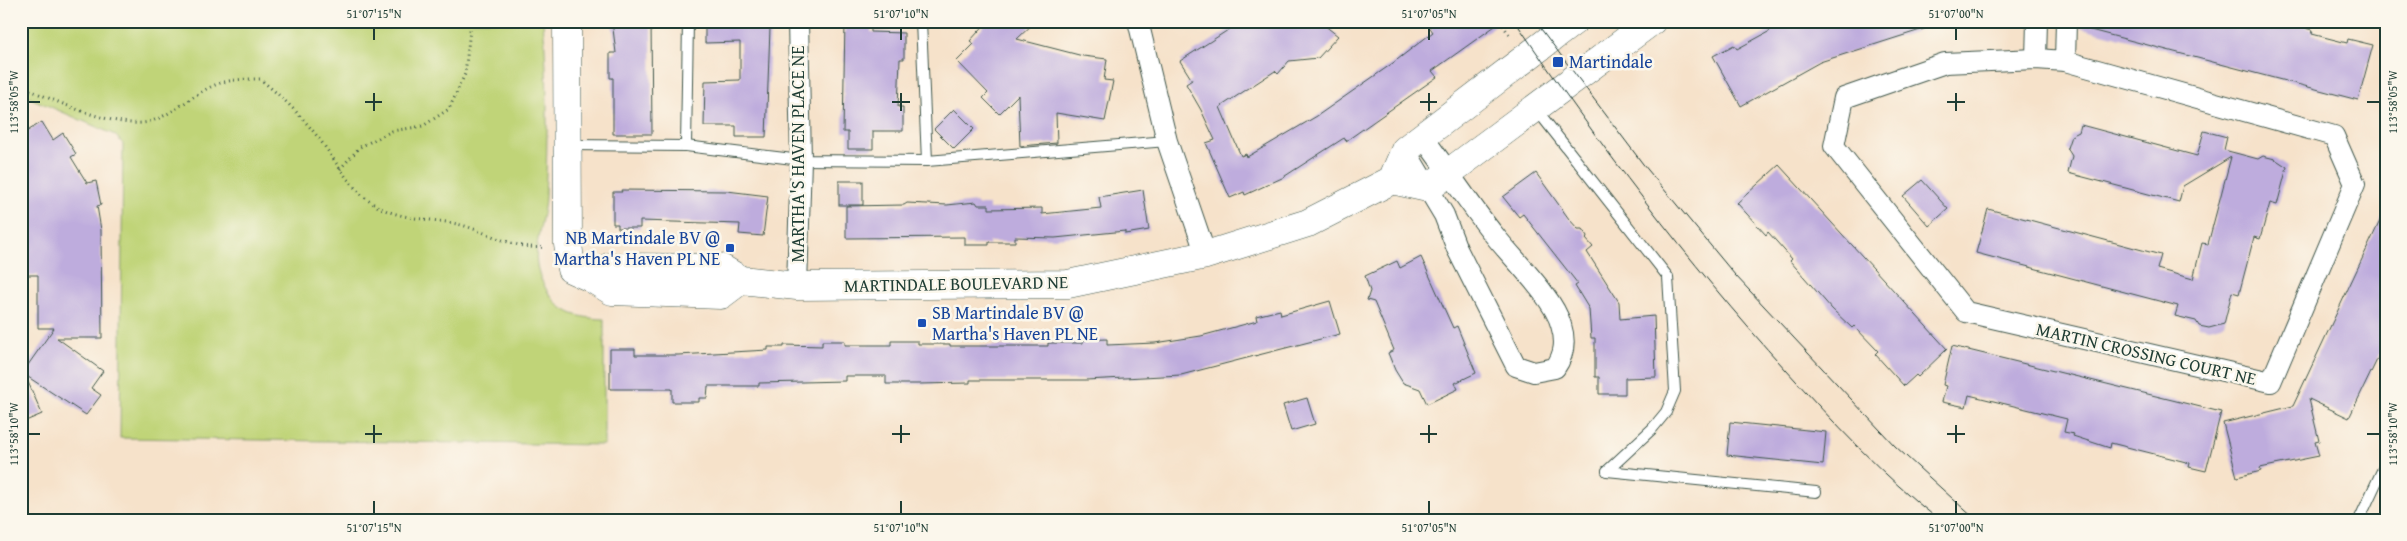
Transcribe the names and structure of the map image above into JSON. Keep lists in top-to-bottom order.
{
  "streets": {
    "street": ["MARTHA'S HAVEN PLACE NE", "MARTINDALE BOULEVARD NE", "MARTIN CROSSING COURT NE"]
  },
  "crossings": [
    ["MARTHA'S HAVEN PLACE NE", "MARTINDALE BOULEVARD NE"]
  ],
  "places": {
    "transit": ["Martindale", "NB Martindale BV @ Martha's Haven PL NE", "SB Martindale BV @ Martha's Haven PL NE"]
  },
  "coordinates": [
    "51°07'15\"N",
    "51°07'10\"N",
    "51°07'05\"N",
    "51°07'00\"N",
    "113°58'05\"W",
    "113°58'10\"W"
  ]
}
